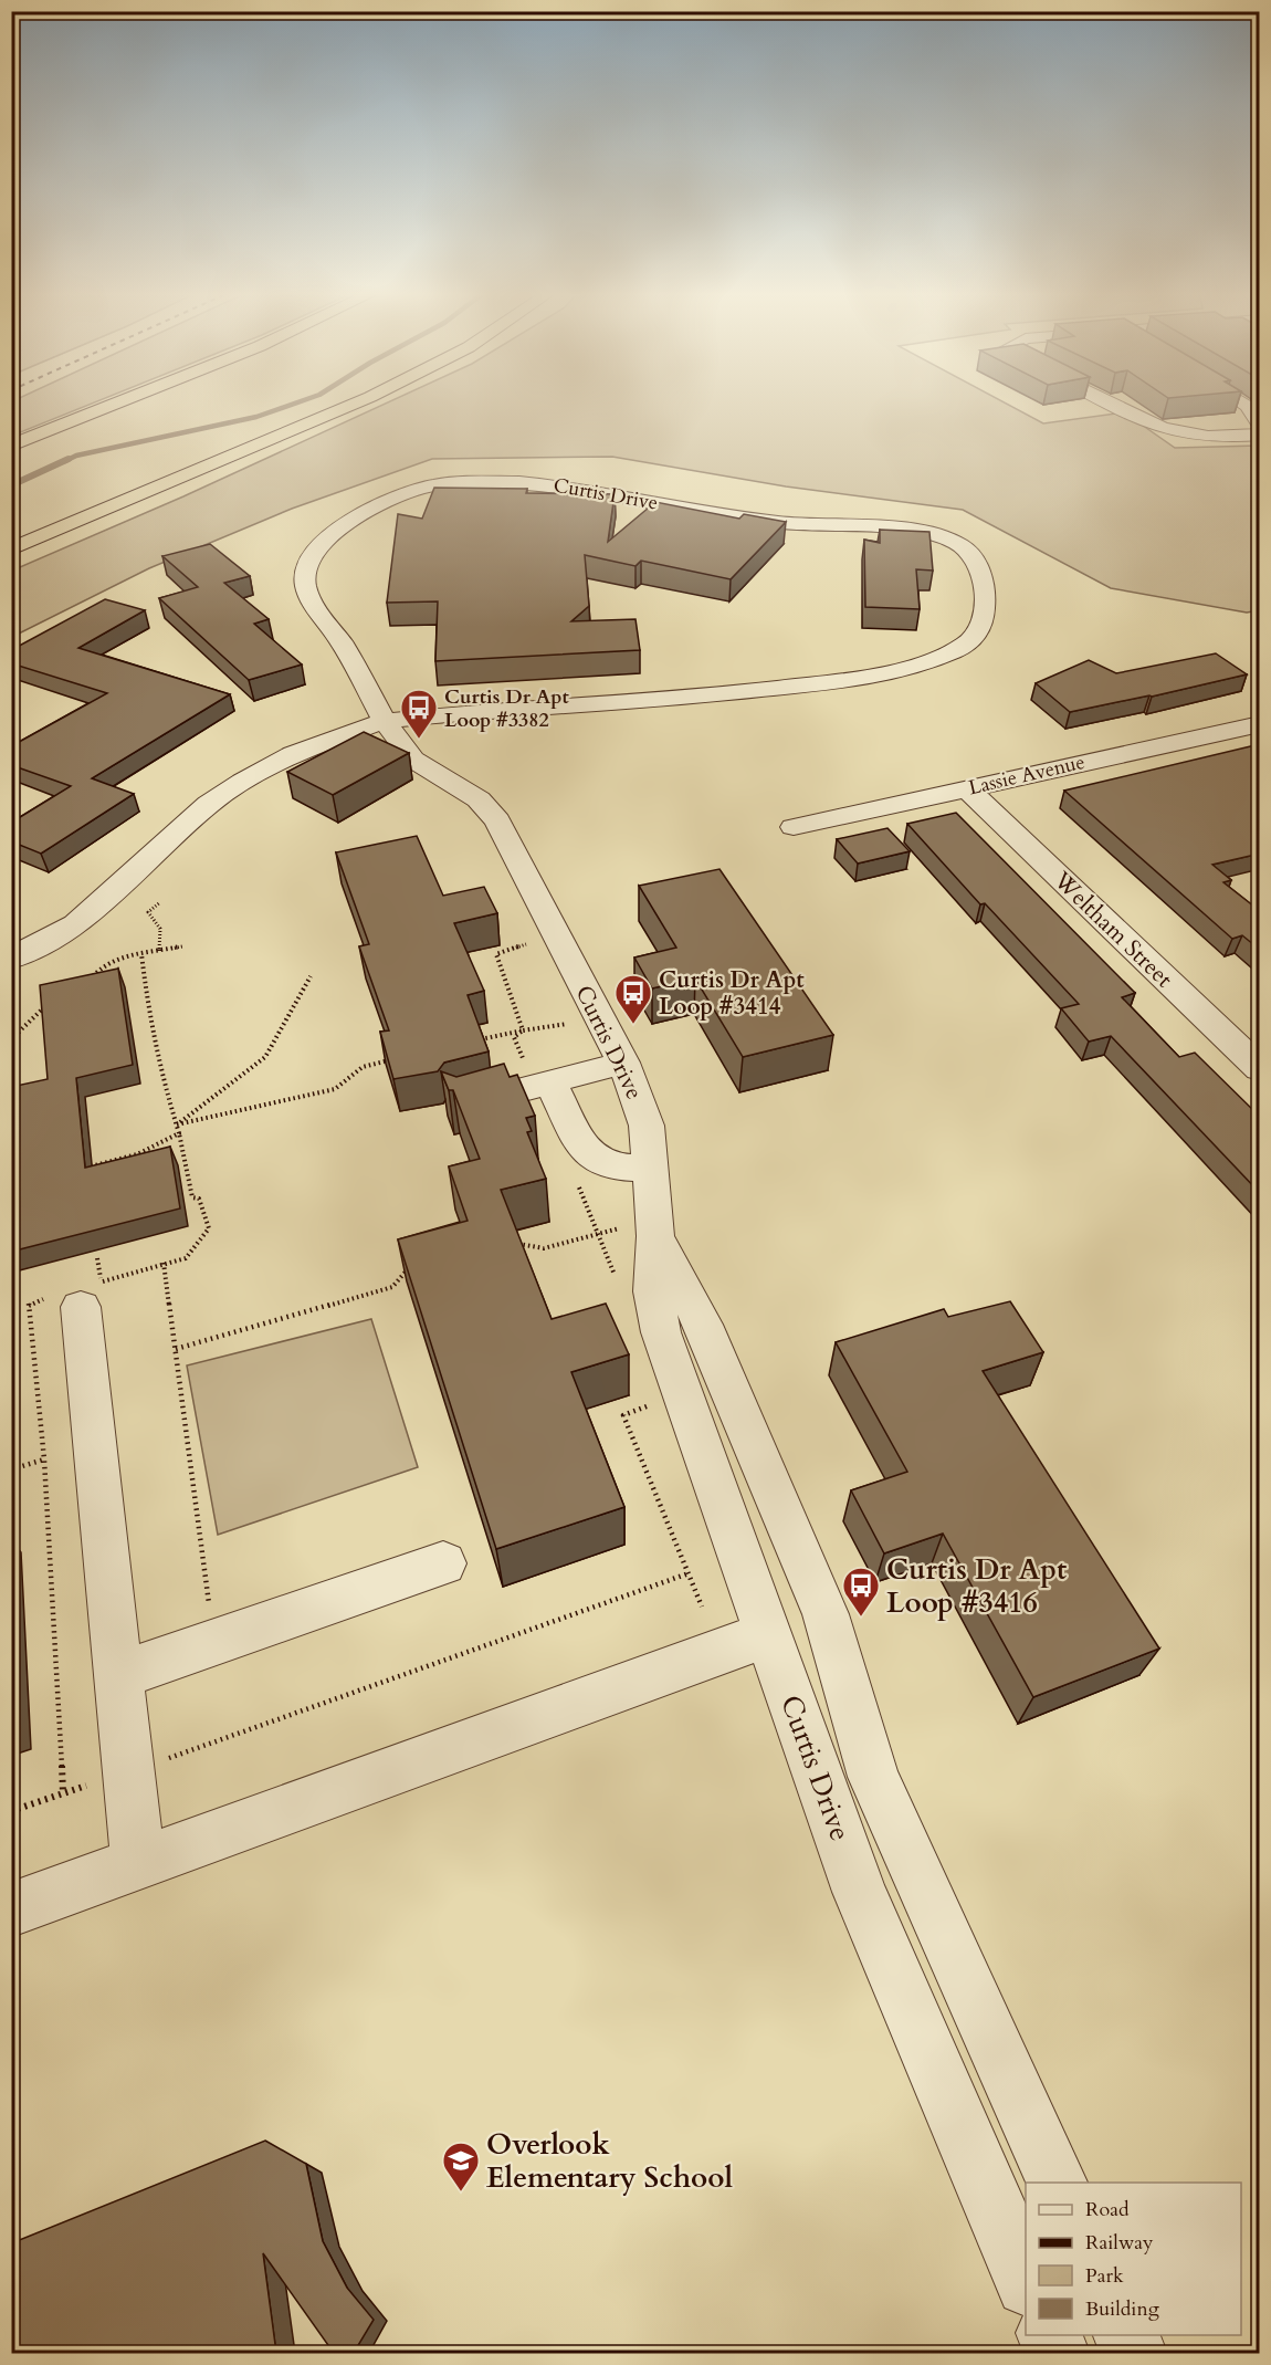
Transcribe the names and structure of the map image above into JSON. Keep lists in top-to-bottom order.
{
  "streets": {
    "street": ["Curtis Drive", "Lassie Avenue", "Weltham Street"]
  },
  "crossings": [
    ["Lassie Avenue", "Weltham Street"]
  ],
  "places": {
    "bus stop": ["Curtis Dr Apt Loop #3382", "Curtis Dr Apt Loop #3414", "Curtis Dr Apt Loop #3416"],
    "school or university": ["Overlook Elementary School"]
  },
  "legend": [
    "Road",
    "Railway",
    "Park",
    "Building"
  ]
}
